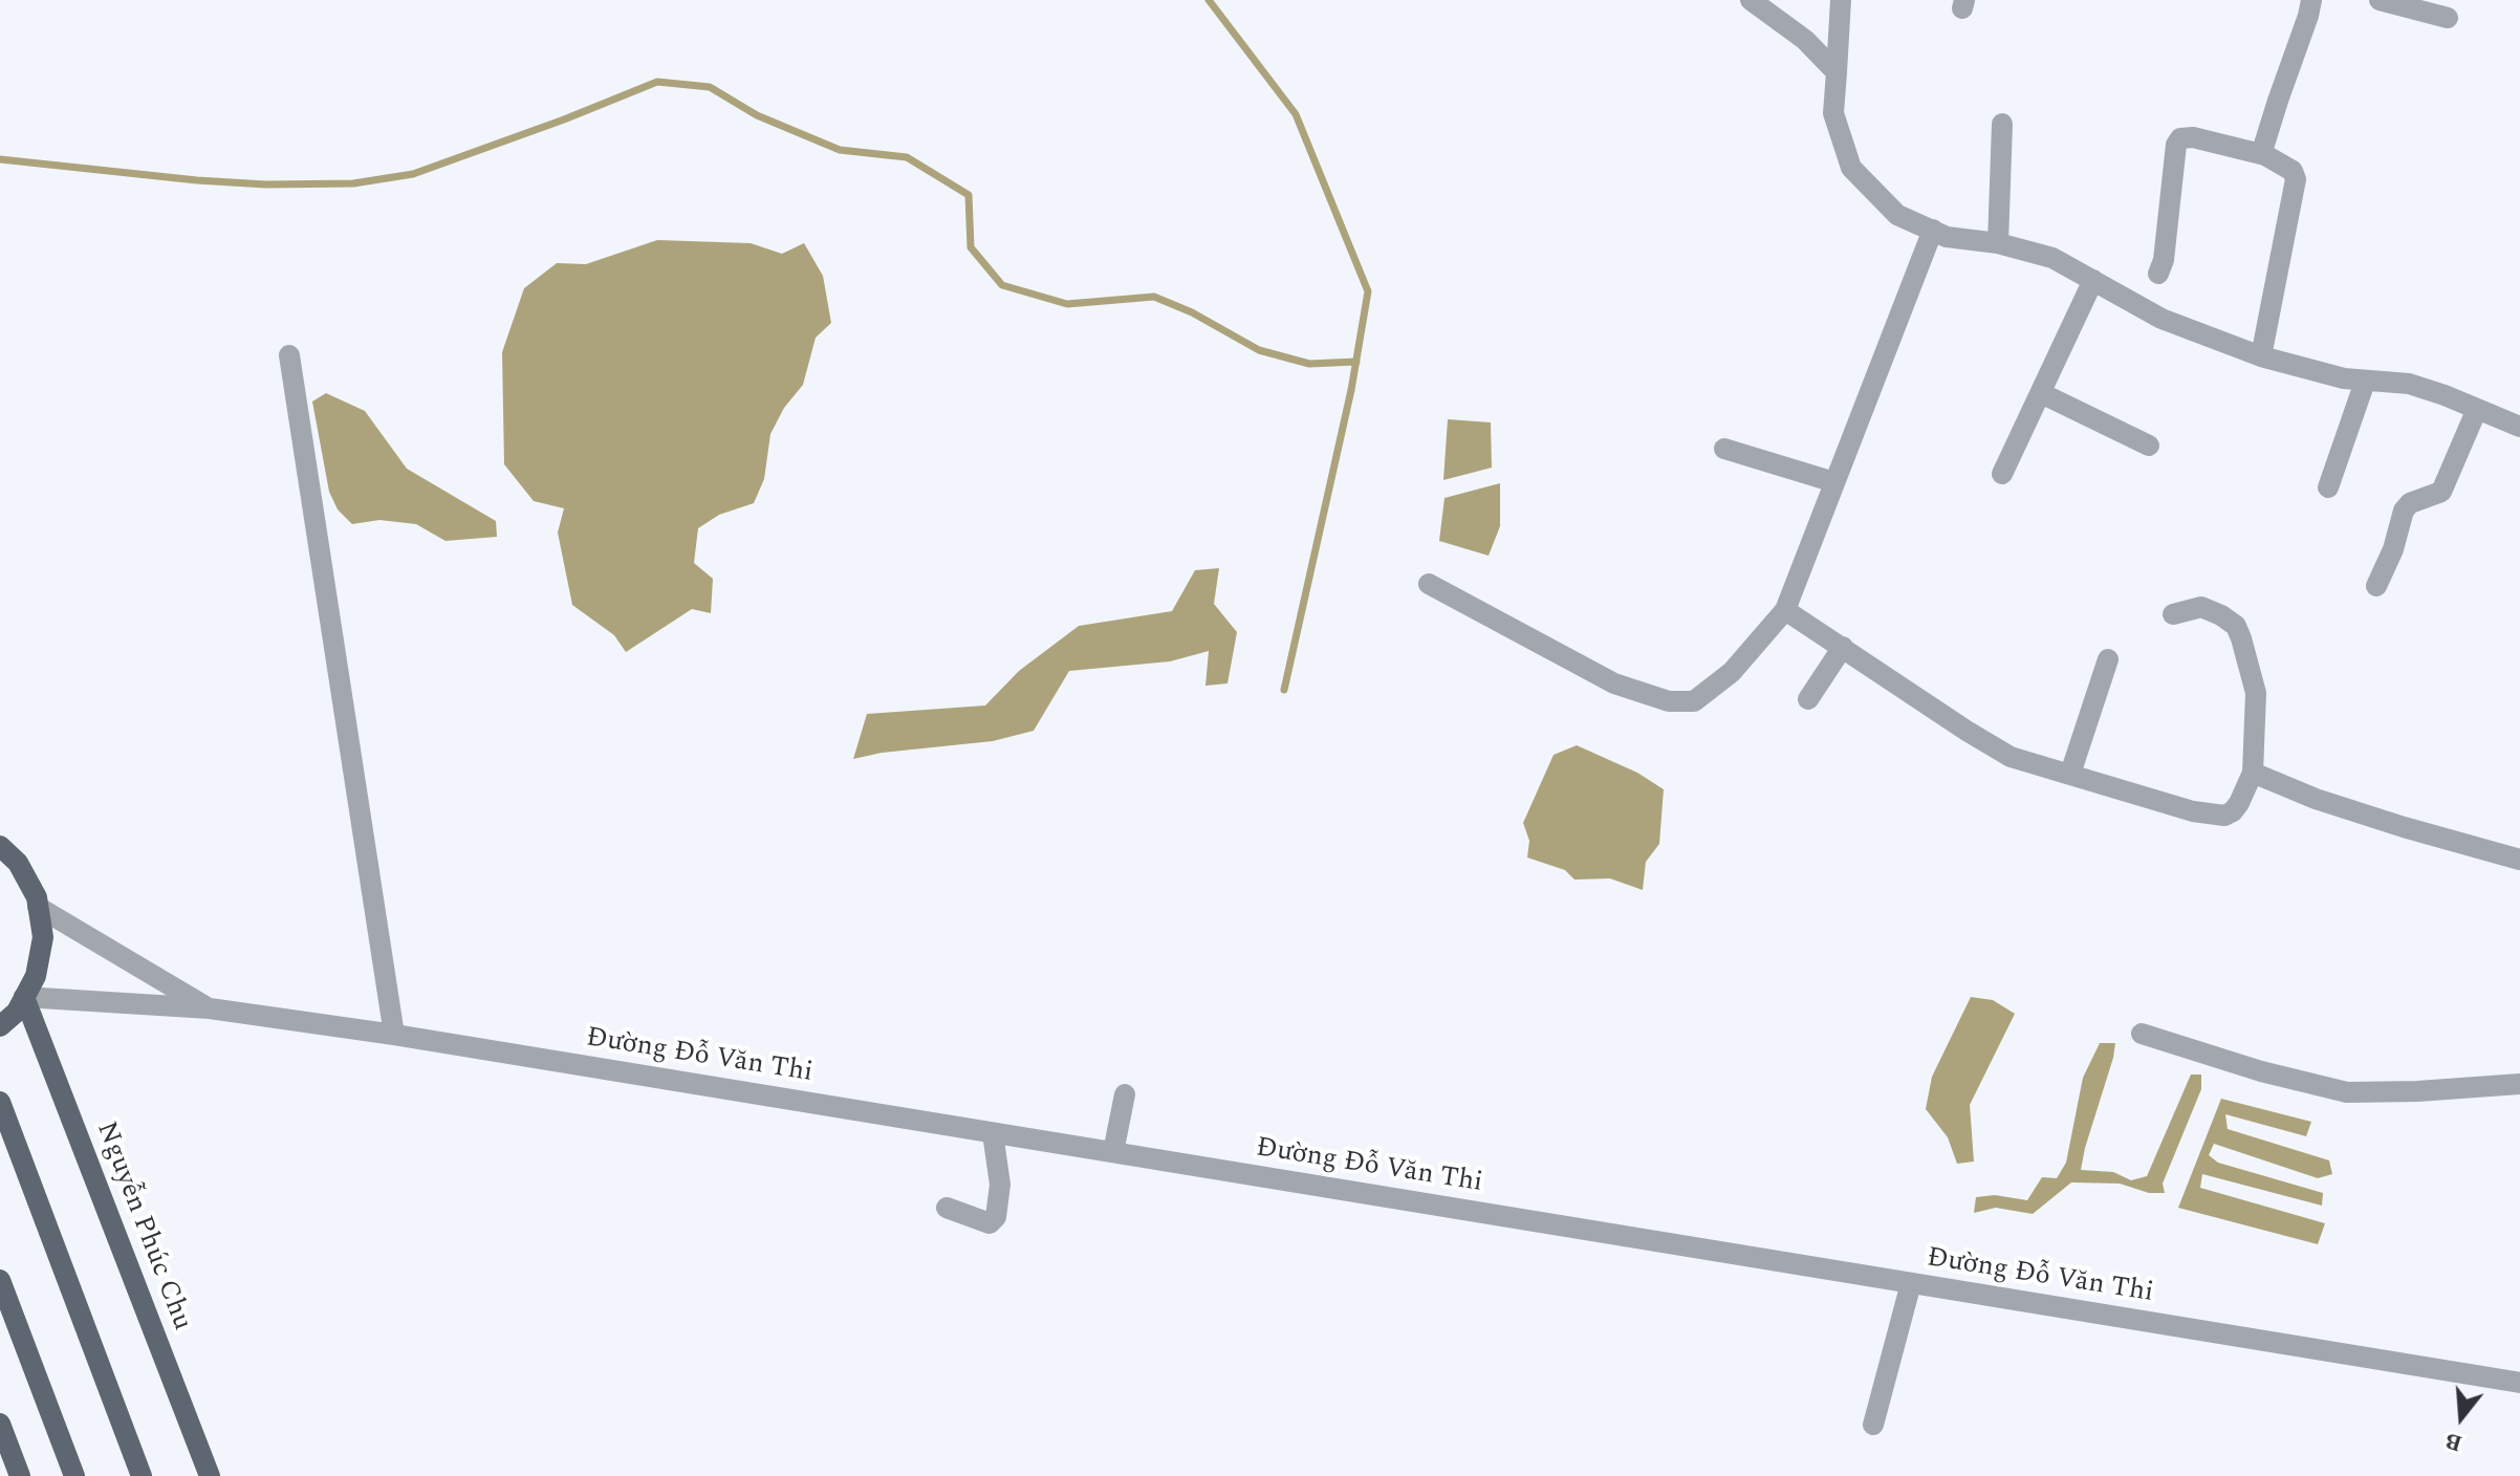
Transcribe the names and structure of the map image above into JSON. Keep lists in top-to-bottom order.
{
  "streets": {
    "main road": ["Nguyễn Phúc Chu"],
    "street": ["Đường Đỗ Văn Thi"]
  },
  "crossings": [
    ["Đường Đỗ Văn Thi", "Nguyễn Phúc Chu"]
  ],
  "north": "bottom"
}
